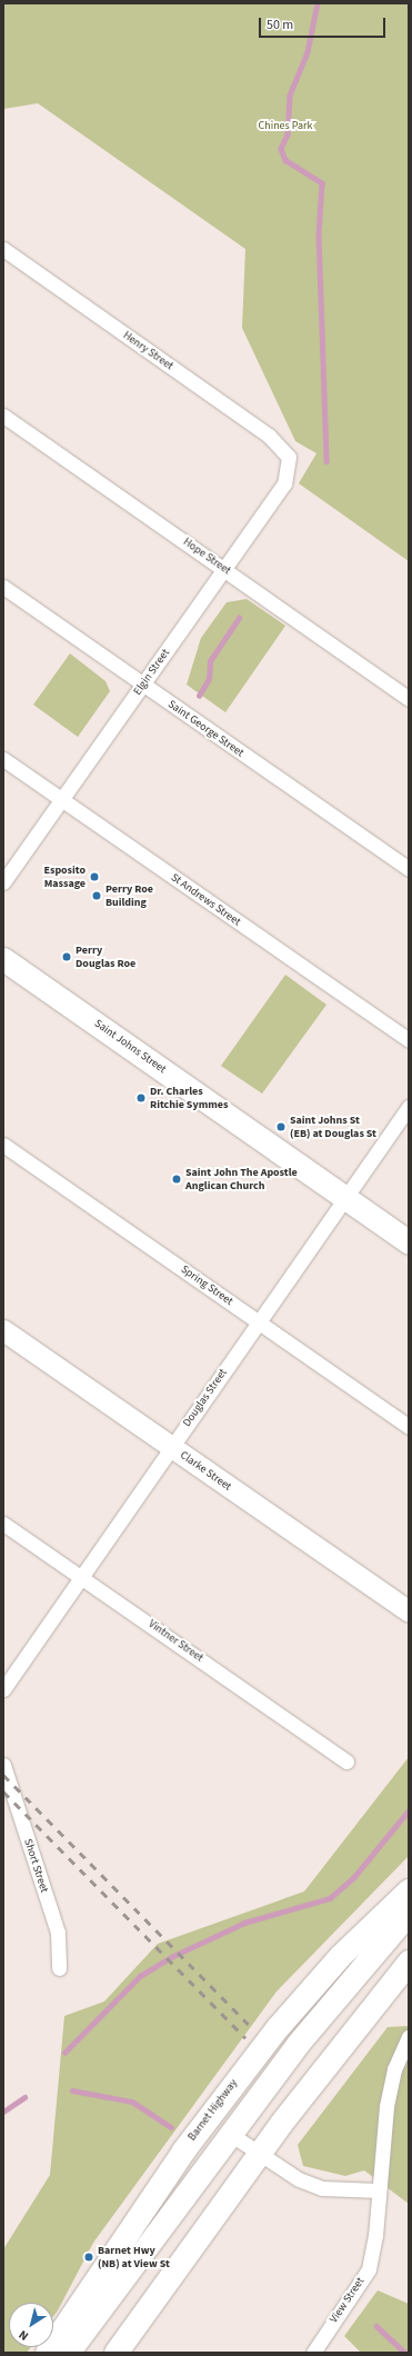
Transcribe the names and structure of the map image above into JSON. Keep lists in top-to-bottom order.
{
  "streets": {
    "main road": ["Saint Johns Street", "Clarke Street", "Barnet Highway"],
    "street": [
      "Henry Street",
      "Hope Street",
      "Elgin Street",
      "Saint George Street",
      "St Andrews Street",
      "Spring Street",
      "Douglas Street",
      "Vintner Street",
      "Short Street",
      "View Street"
    ]
  },
  "crossings": [
    ["Henry Street", "Elgin Street"],
    ["Hope Street", "Elgin Street"],
    ["Elgin Street", "Saint George Street"],
    ["Elgin Street", "St Andrews Street"],
    ["Saint Johns Street", "Douglas Street"],
    ["Spring Street", "Douglas Street"],
    ["Douglas Street", "Clarke Street"],
    ["Douglas Street", "Vintner Street"]
  ],
  "parks": ["Chines Park"],
  "places": [
    "Esposito Massage",
    "Perry Roe Building",
    "Perry Douglas Roe",
    "Dr. Charles Ritchie Symmes",
    "Saint Johns St (EB) at Douglas St",
    "Saint John The Apostle Anglican Church",
    "Barnet Hwy (NB) at View St"
  ],
  "scale_bar": "50 m",
  "north": "bottom left"
}
